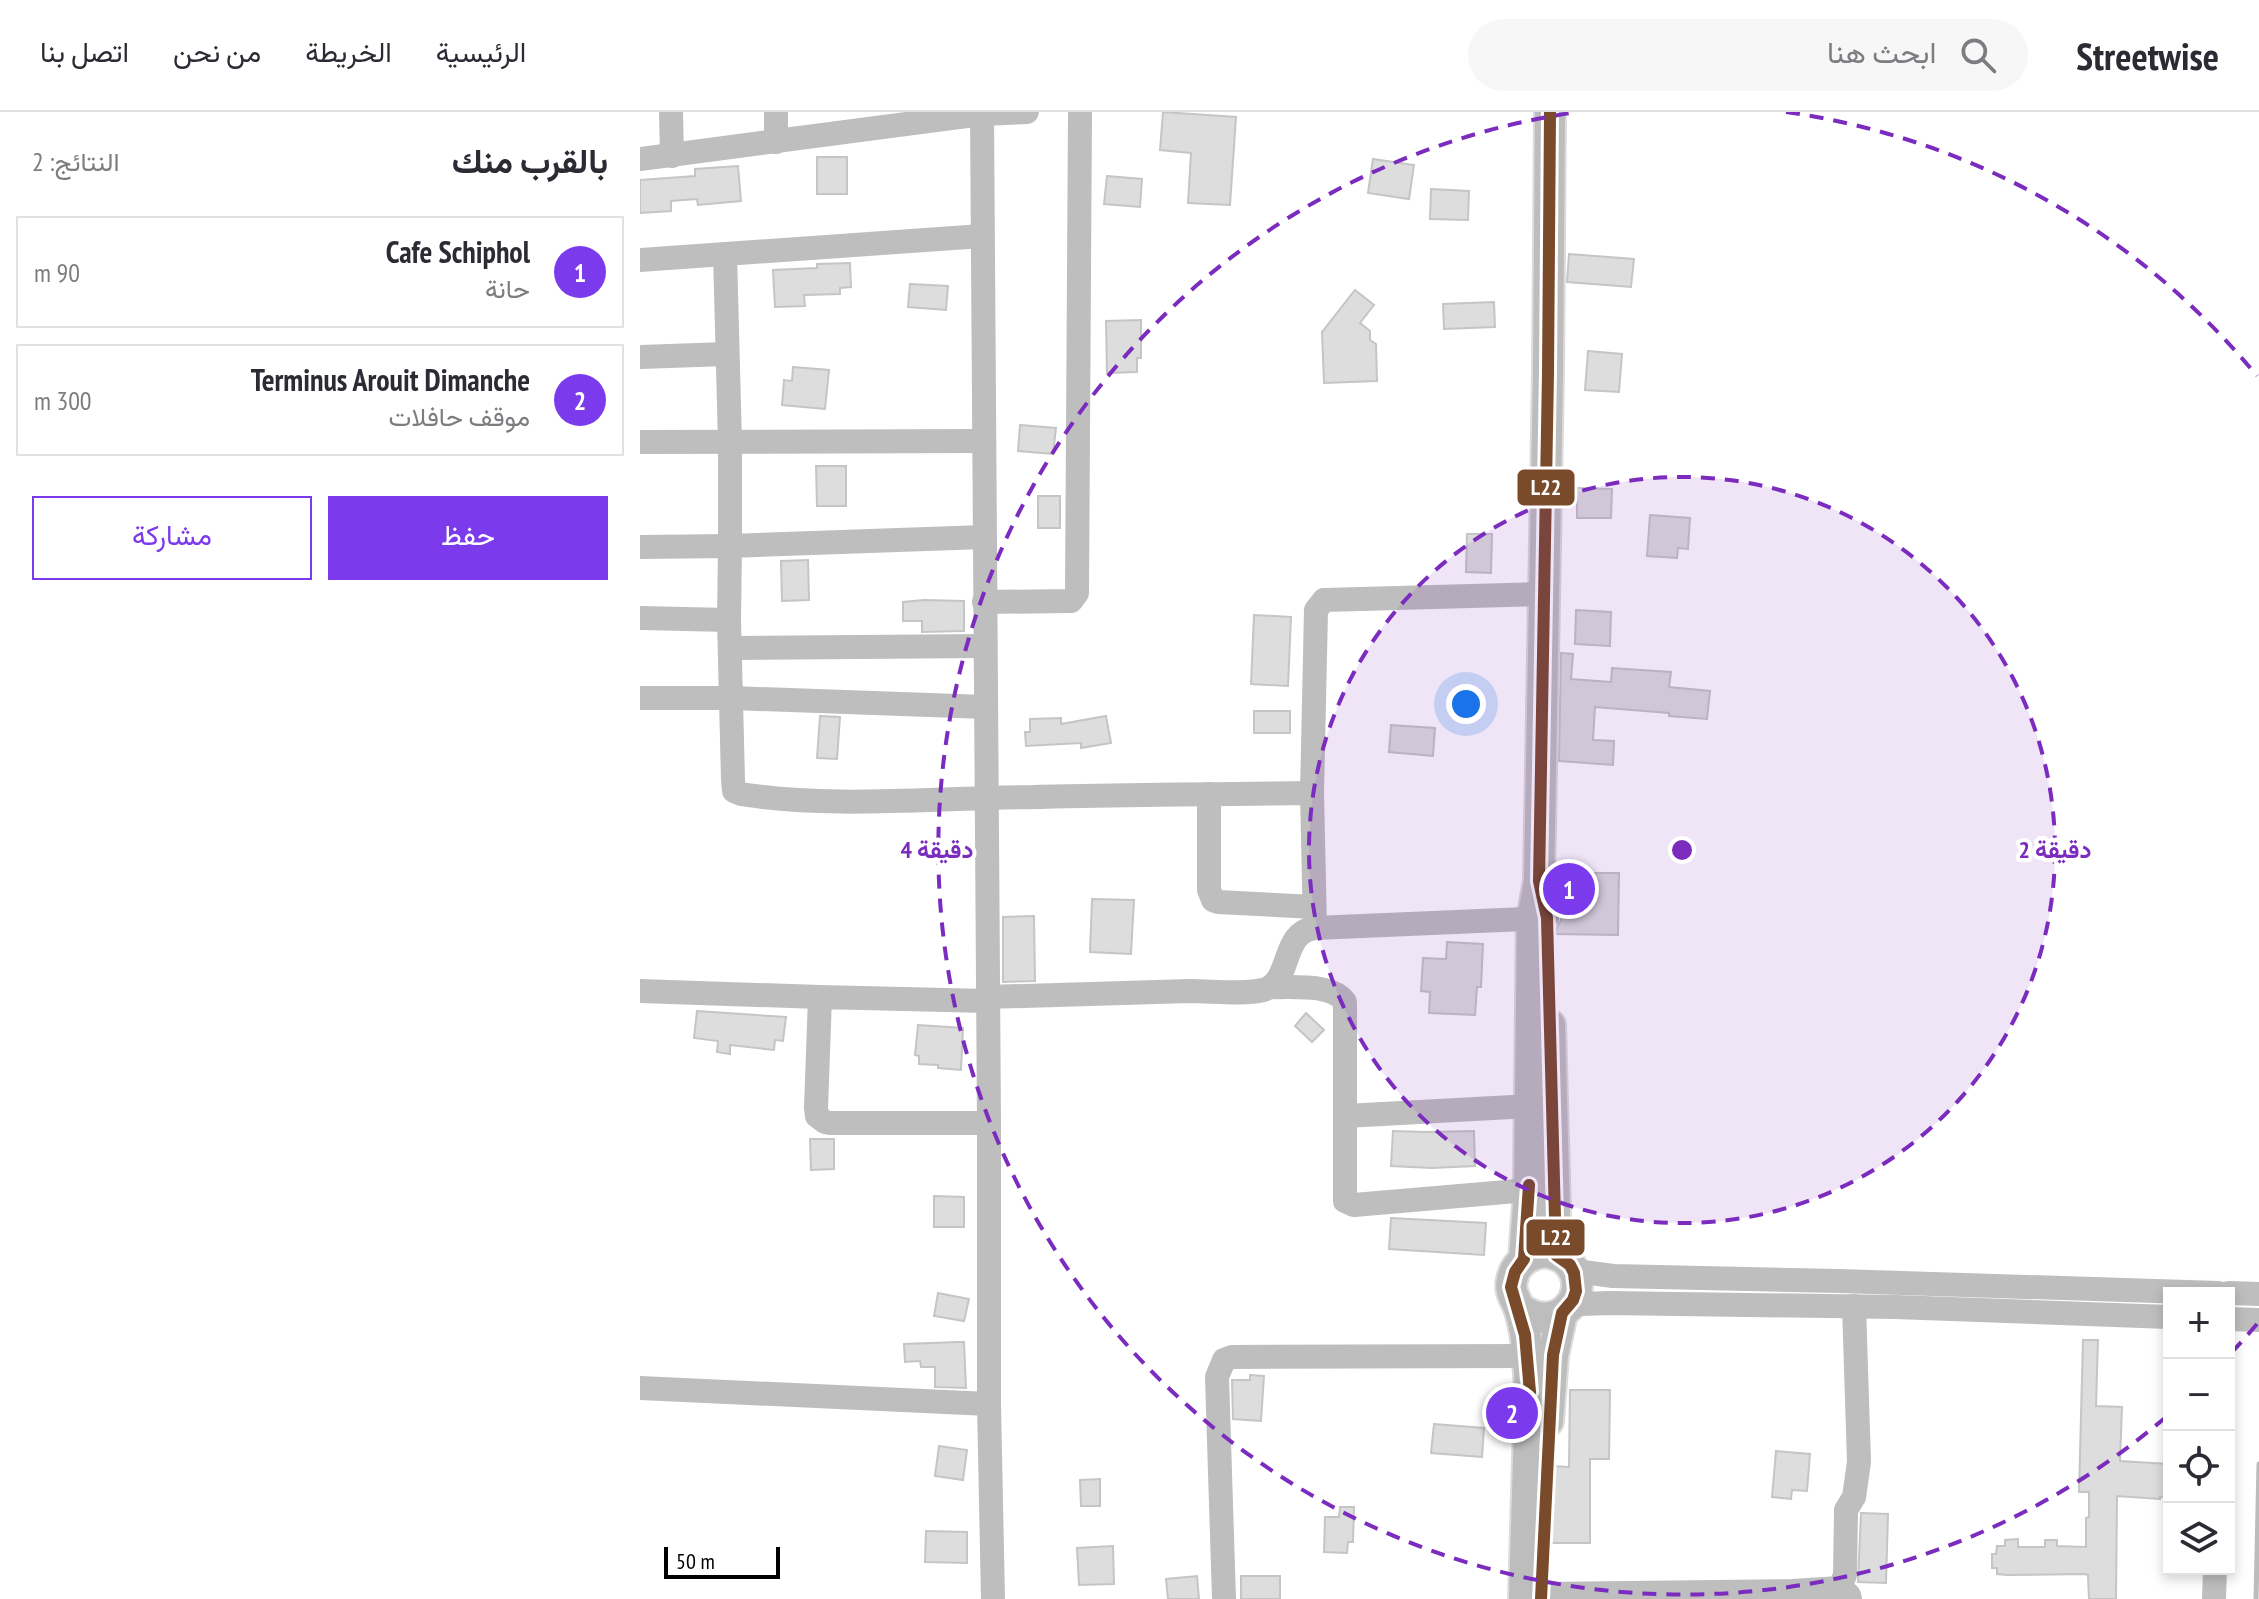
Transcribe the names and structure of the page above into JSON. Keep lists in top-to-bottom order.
{
  "lines": ["transit line L22"],
  "scale_bar": "50 m",
  "page": {
    "header": "Streetwise",
    "search": "ابحث هنا",
    "nav": [
      "الرئيسية",
      "الخريطة",
      "من نحن",
      "اتصل بنا"
    ],
    "heading": ["بالقرب منك", "النتائج: 2"],
    "list": [
      {
        "mark": "1",
        "name": "Cafe Schiphol",
        "note": "حانة",
        "value": "90 m"
      },
      {
        "mark": "2",
        "name": "Terminus Arouit Dimanche",
        "note": "موقف حافلات",
        "value": "300 m"
      }
    ],
    "buttons": ["حفظ", "مشاركة"],
    "pins": ["1", "2"],
    "map_buttons": ["+", "−"],
    "scale": "50 m"
  },
  "rings": ["2 دقيقة", "4 دقيقة"]
}
